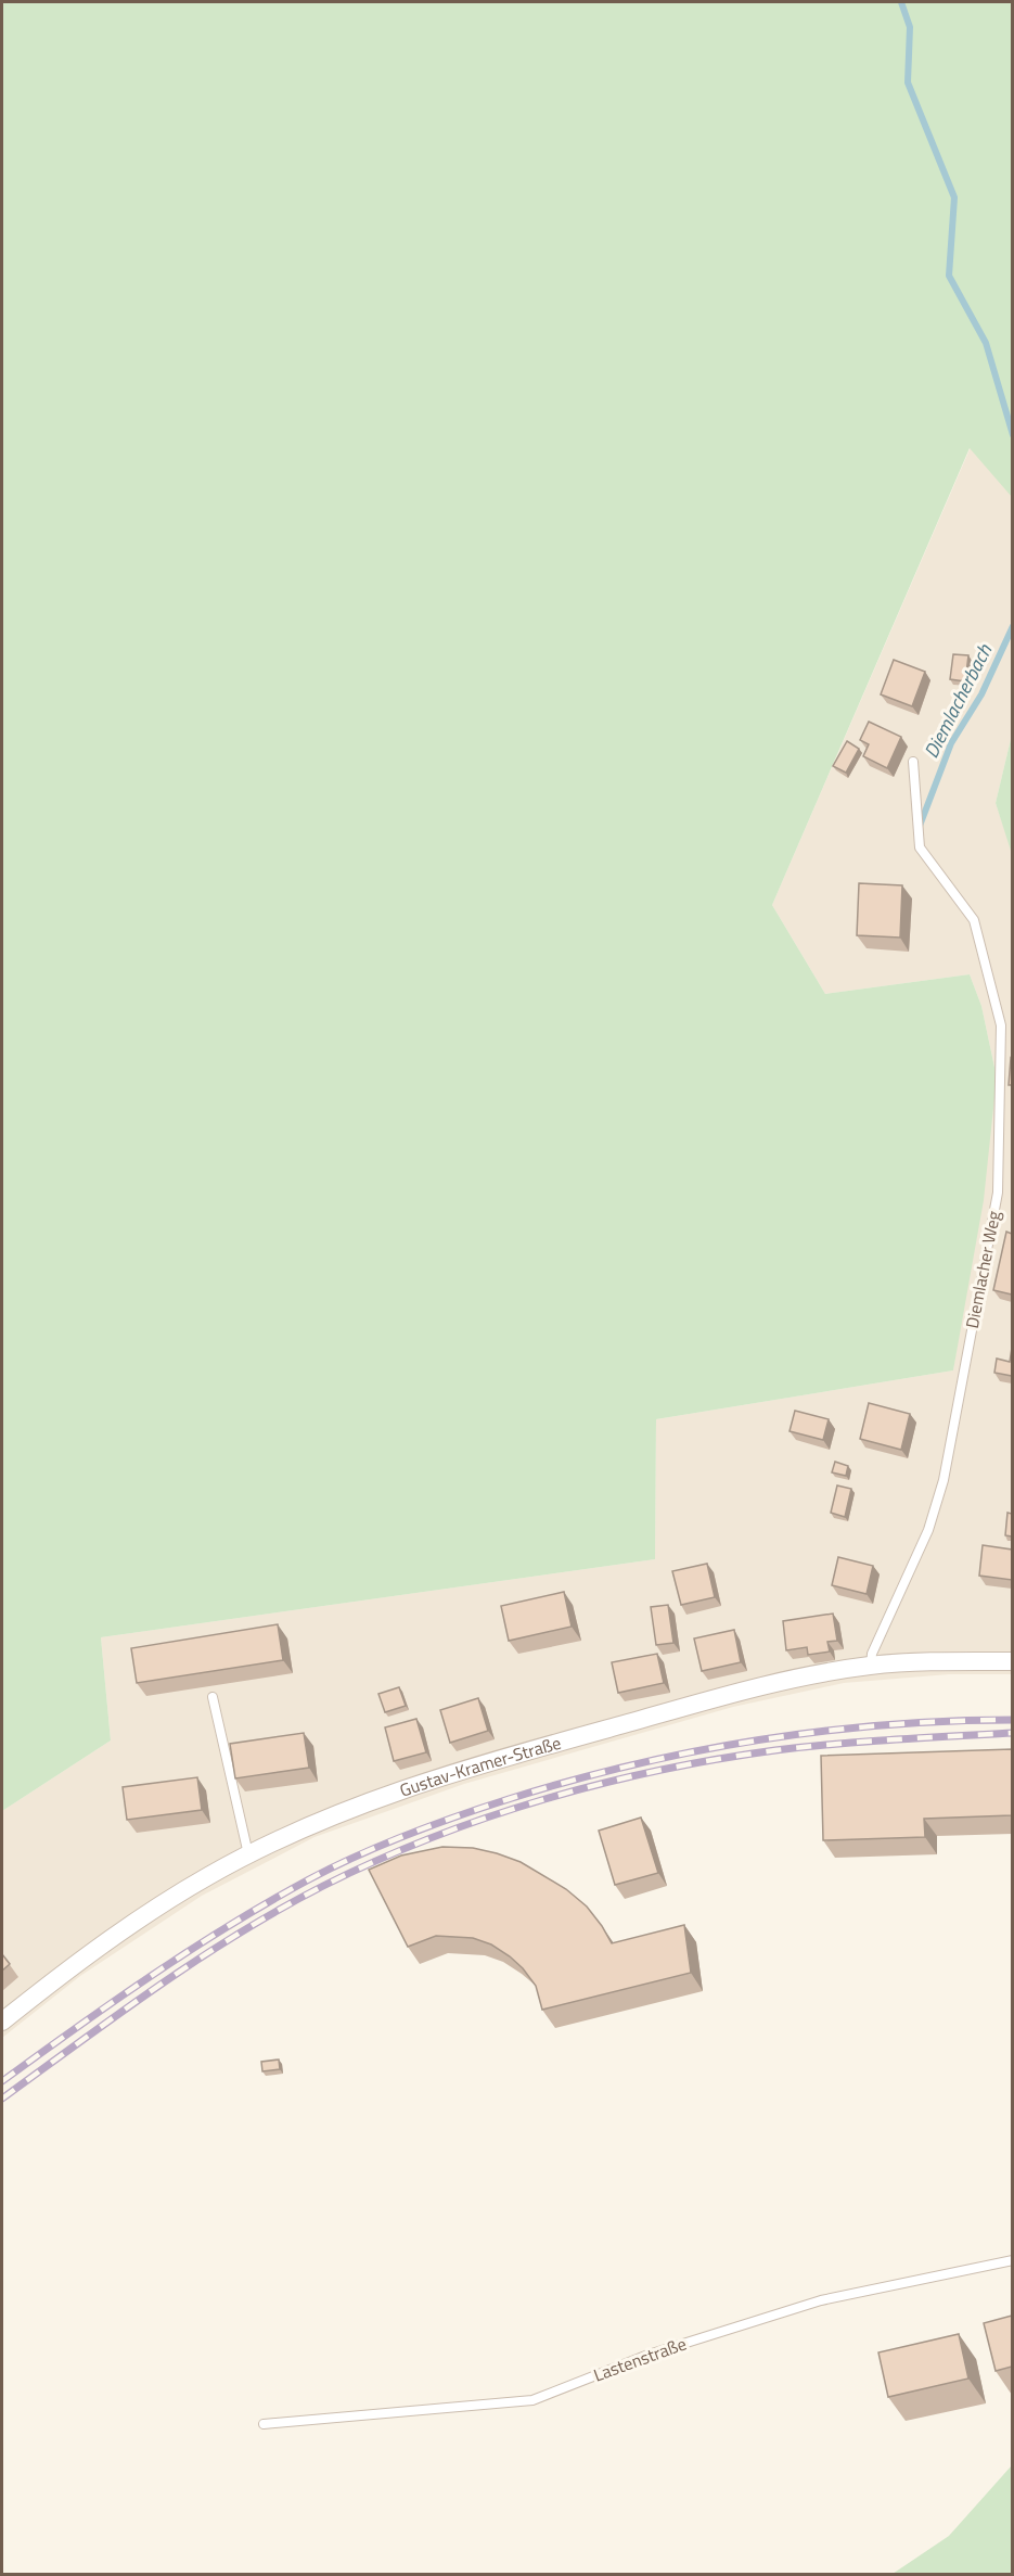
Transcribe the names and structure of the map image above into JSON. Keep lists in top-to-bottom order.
{
  "streets": {
    "street": ["Gustav-Kramer-Straße"],
    "lane": ["Diemlacher Weg", "Lastenstraße"]
  },
  "crossings": [
    ["Diemlacher Weg", "Gustav-Kramer-Straße"]
  ],
  "water": ["Diemlacherbach"]
}
